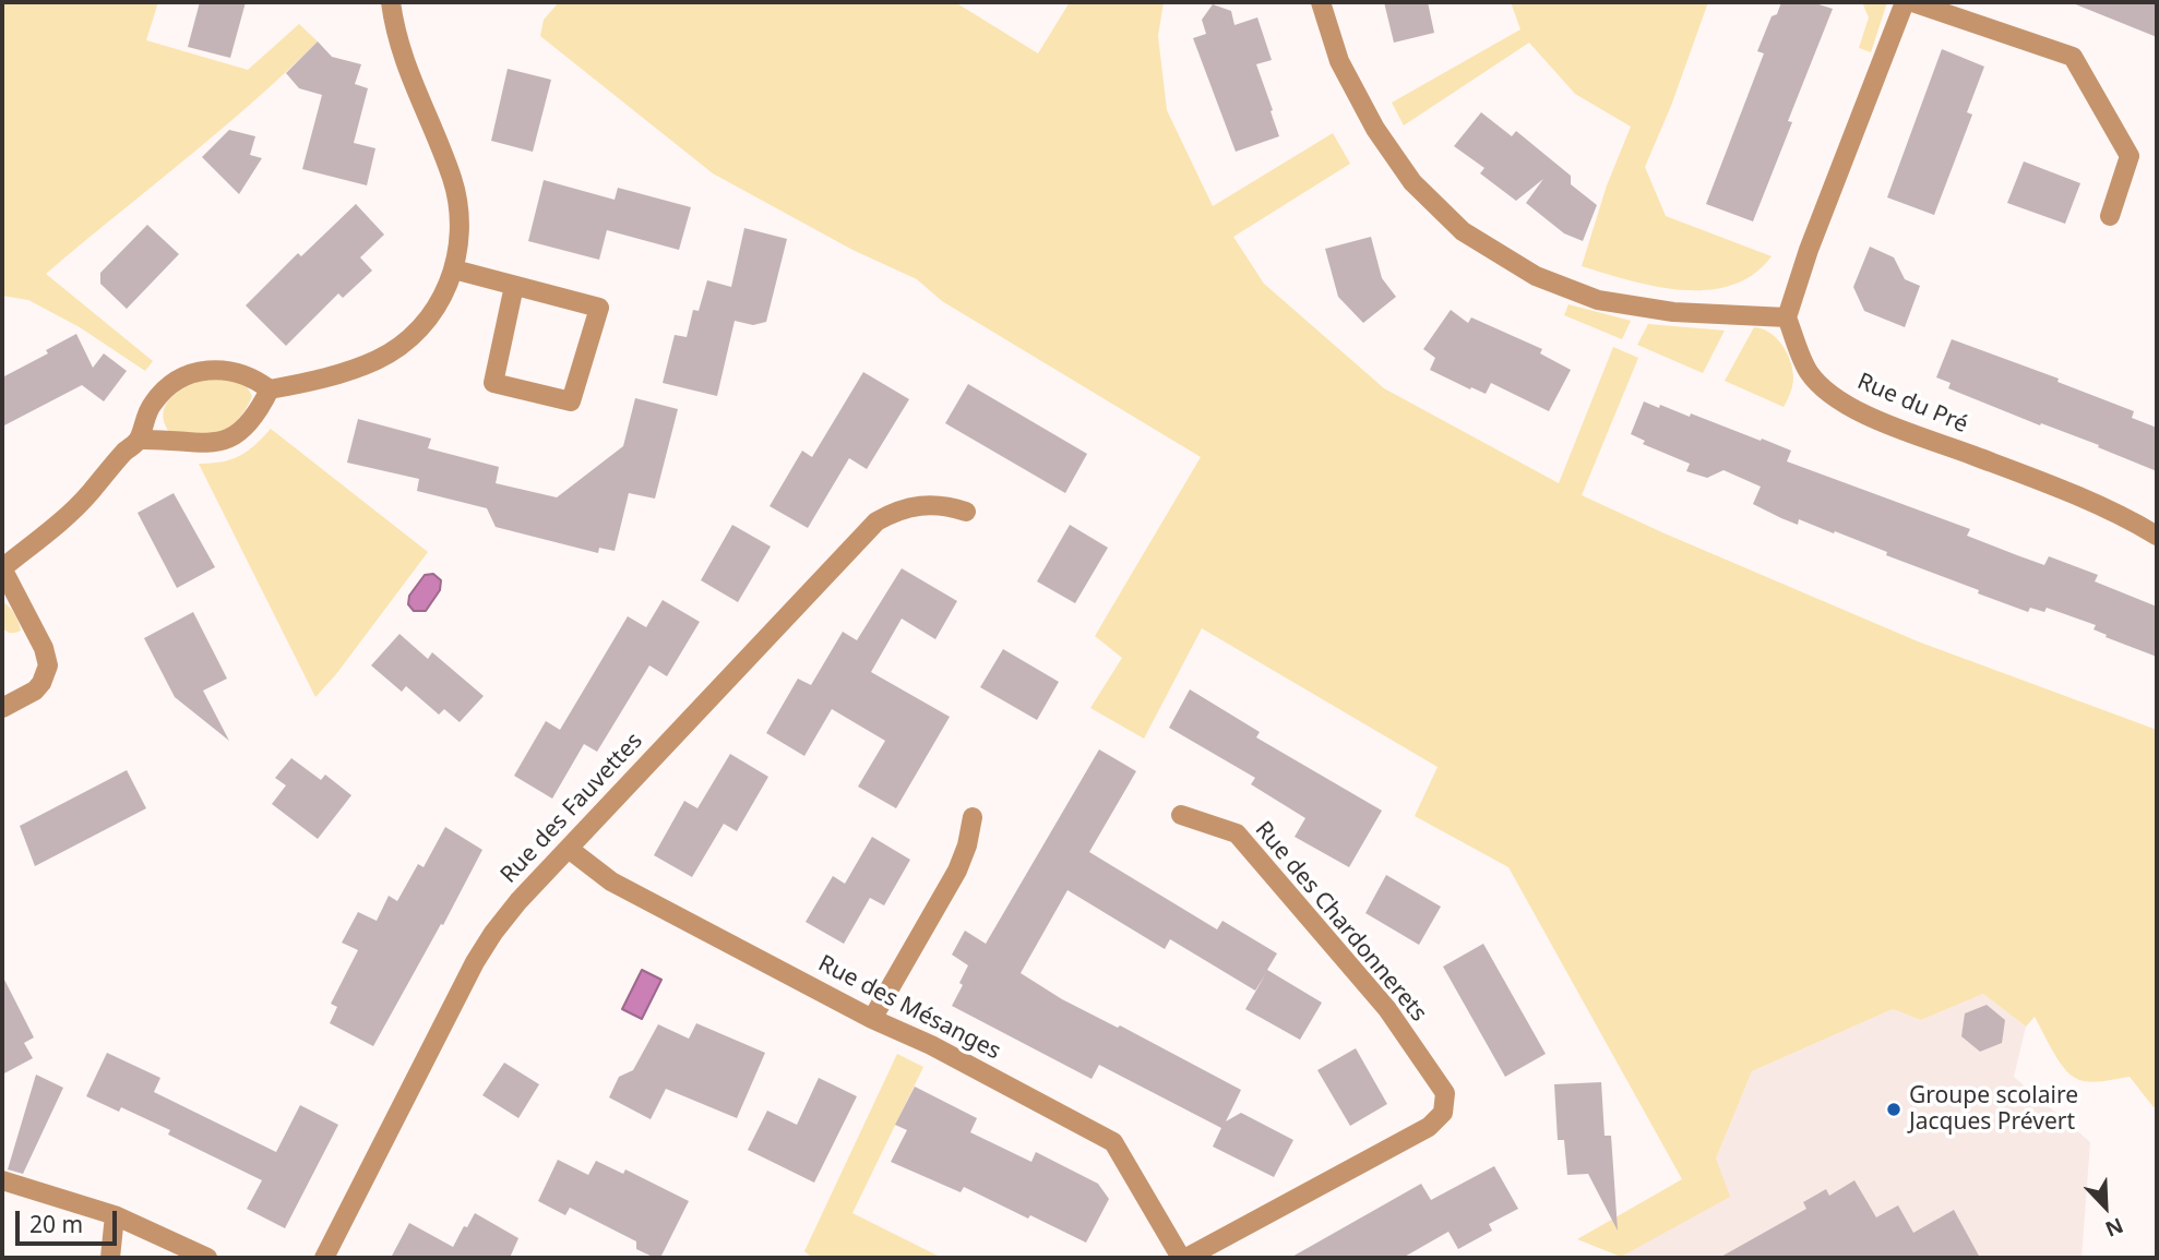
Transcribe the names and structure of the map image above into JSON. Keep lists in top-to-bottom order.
{
  "streets": {
    "street": [
      "Rue du Pré",
      "Rue des Fauvettes",
      "Rue des Chardonnerets",
      "Rue des Mésanges"
    ]
  },
  "crossings": [
    ["Rue des Fauvettes", "Rue des Mésanges"],
    ["Rue des Chardonnerets", "Rue des Mésanges"]
  ],
  "places": ["Groupe scolaire Jacques Prévert"],
  "scale_bar": "20 m",
  "north": "bottom right"
}
